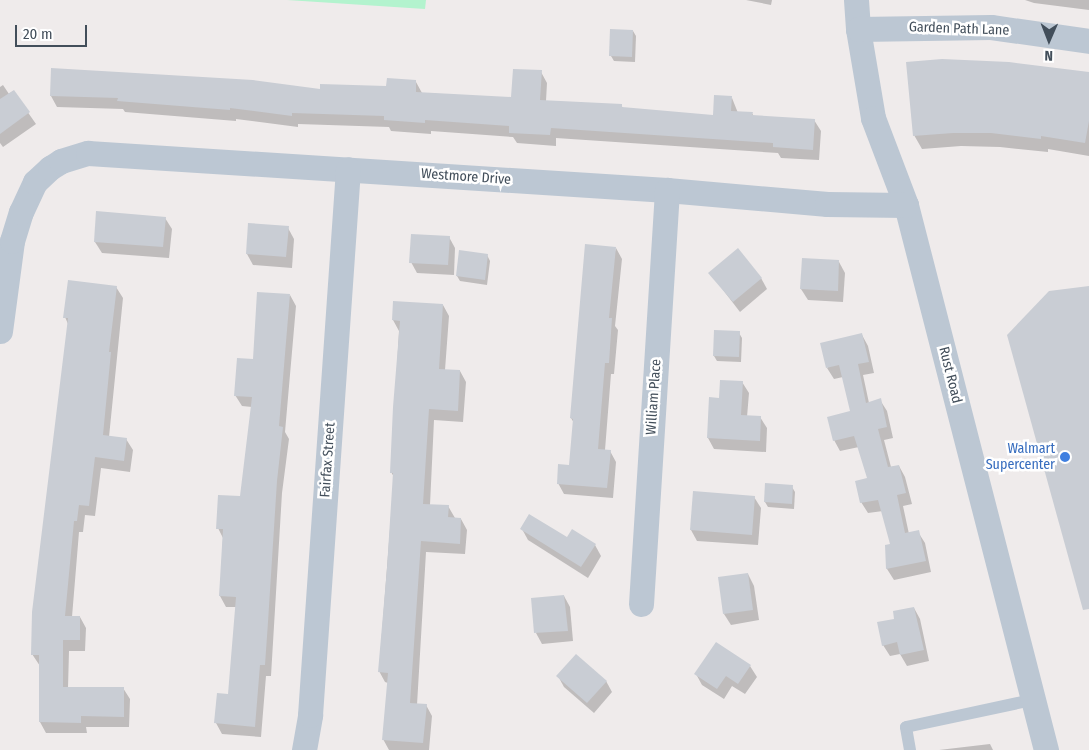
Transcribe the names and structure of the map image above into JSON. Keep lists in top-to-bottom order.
{
  "streets": {
    "street": [
      "Garden Path Lane",
      "Westmore Drive",
      "Rust Road",
      "William Place",
      "Fairfax Street"
    ]
  },
  "crossings": [
    ["Garden Path Lane", "Rust Road"],
    ["Westmore Drive", "Rust Road"],
    ["Westmore Drive", "William Place"],
    ["Westmore Drive", "Fairfax Street"]
  ],
  "places": ["Walmart Supercenter"],
  "scale_bar": "20 m",
  "north": "bottom"
}
